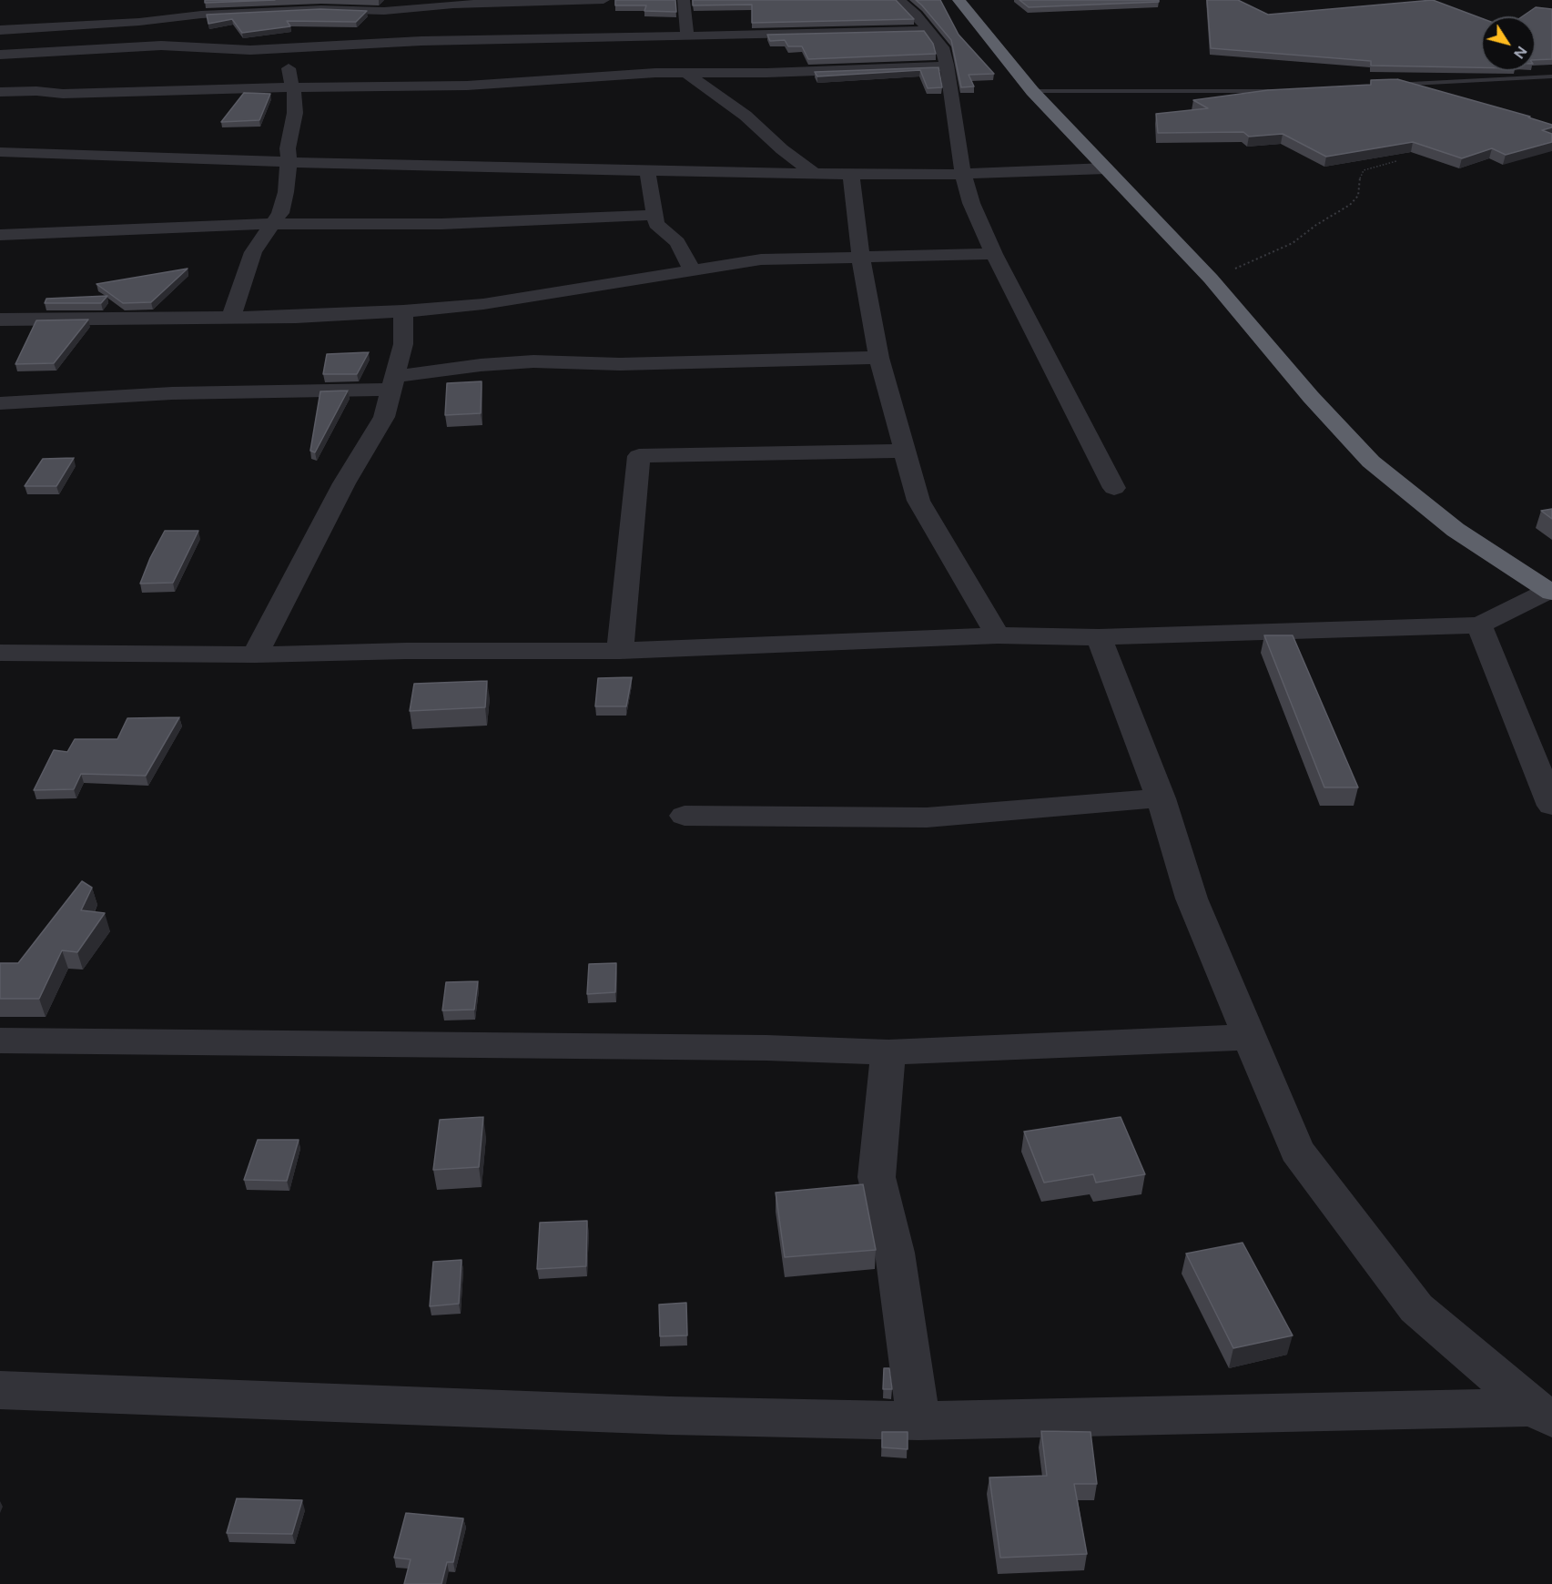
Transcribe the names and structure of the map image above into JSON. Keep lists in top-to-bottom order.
{
  "north": "bottom right"
}
